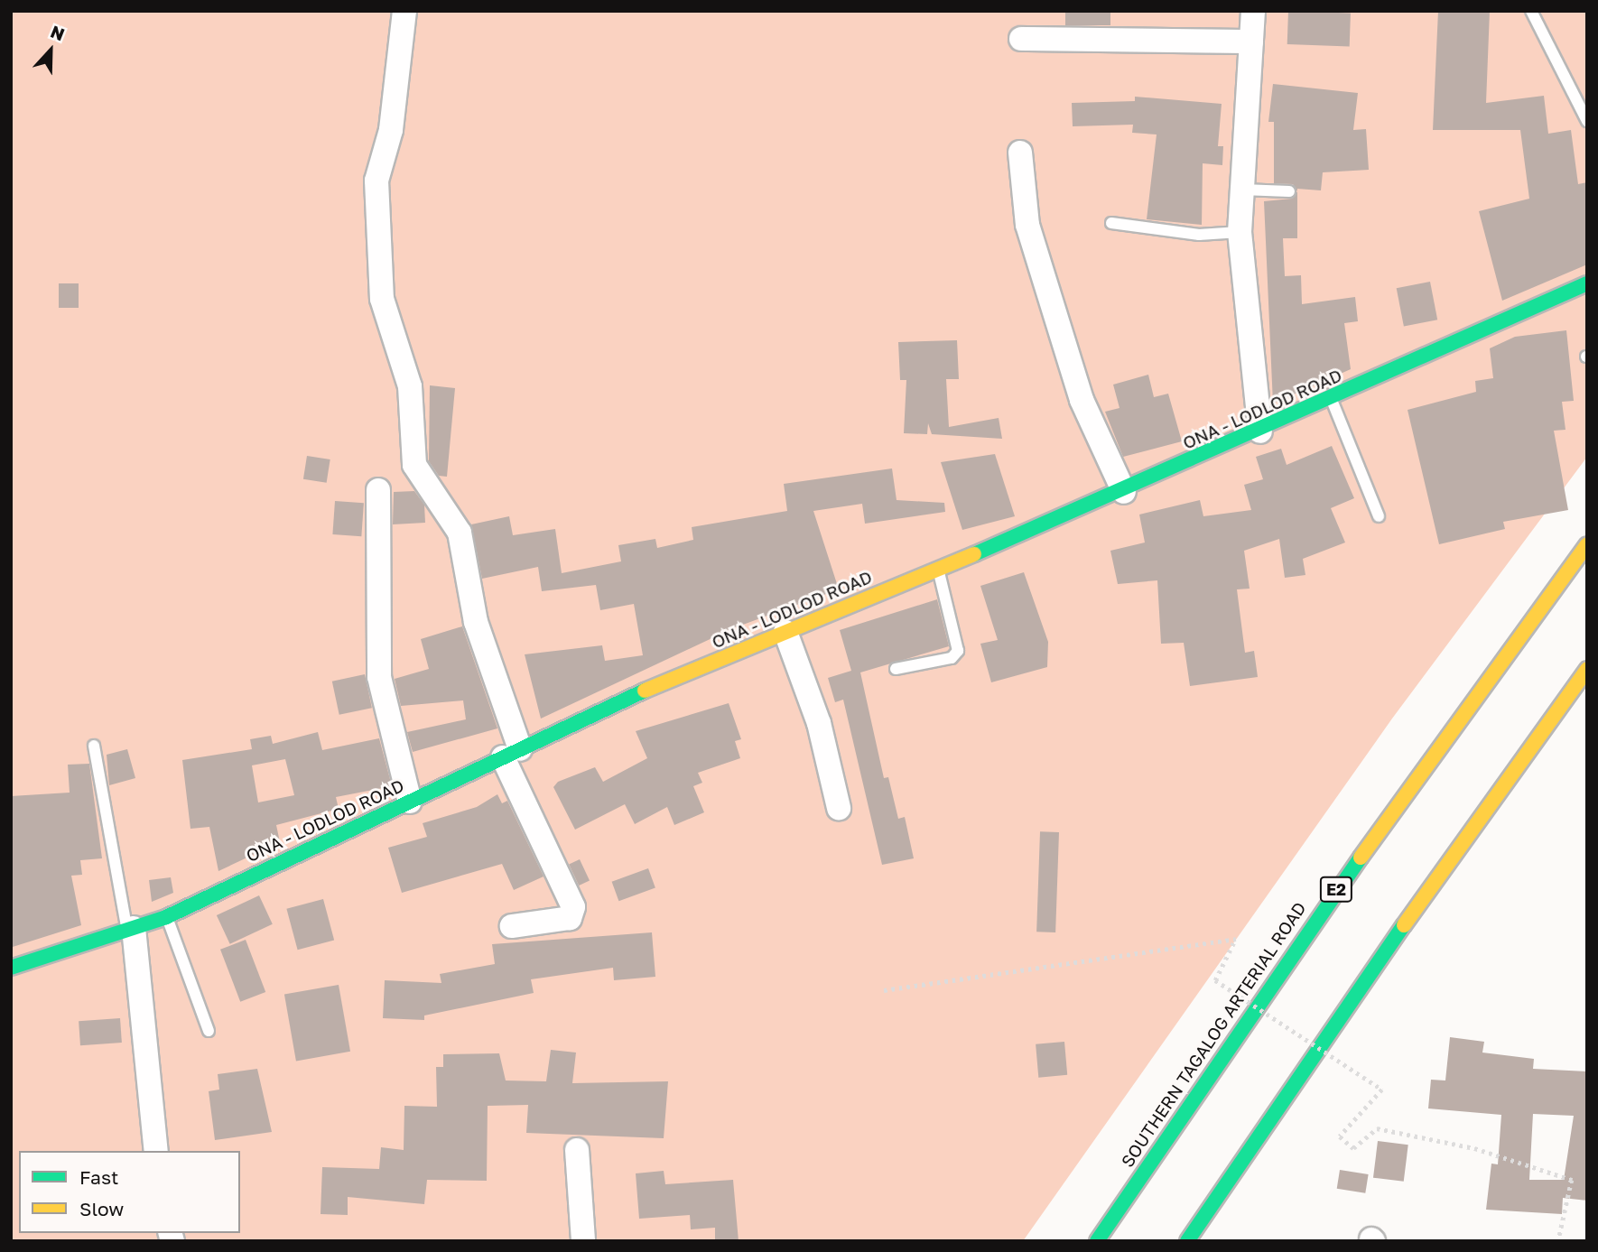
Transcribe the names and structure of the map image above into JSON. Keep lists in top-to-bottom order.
{
  "streets": {
    "main road": ["ONA - LODLOD ROAD", "E2", "SOUTHERN TAGALOG ARTERIAL ROAD"]
  },
  "legend": ["Fast", "Slow"],
  "north": "top"
}
